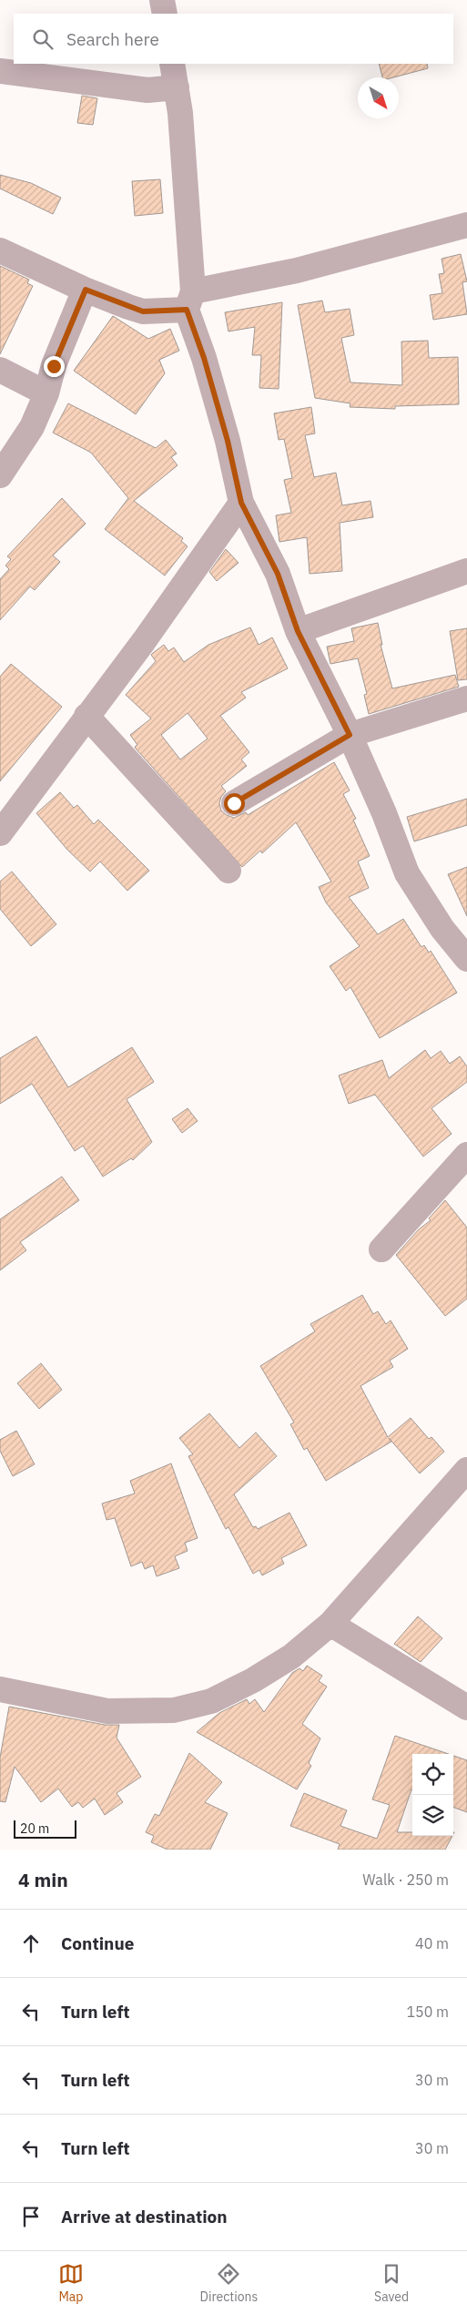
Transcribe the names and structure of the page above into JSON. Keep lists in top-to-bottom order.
{
  "scale_bar": "20 m",
  "north": "bottom right",
  "page": {
    "search": "Search here",
    "scale": "20 m",
    "heading": ["4 min", "Walk · 250 m"],
    "list": [
      ["Continue", "40 m"],
      ["Turn left", "150 m"],
      ["Turn left", "30 m"],
      ["Turn left", "30 m"],
      "Arrive at destination"
    ],
    "nav": ["Map", "Directions", "Saved"]
  }
}
